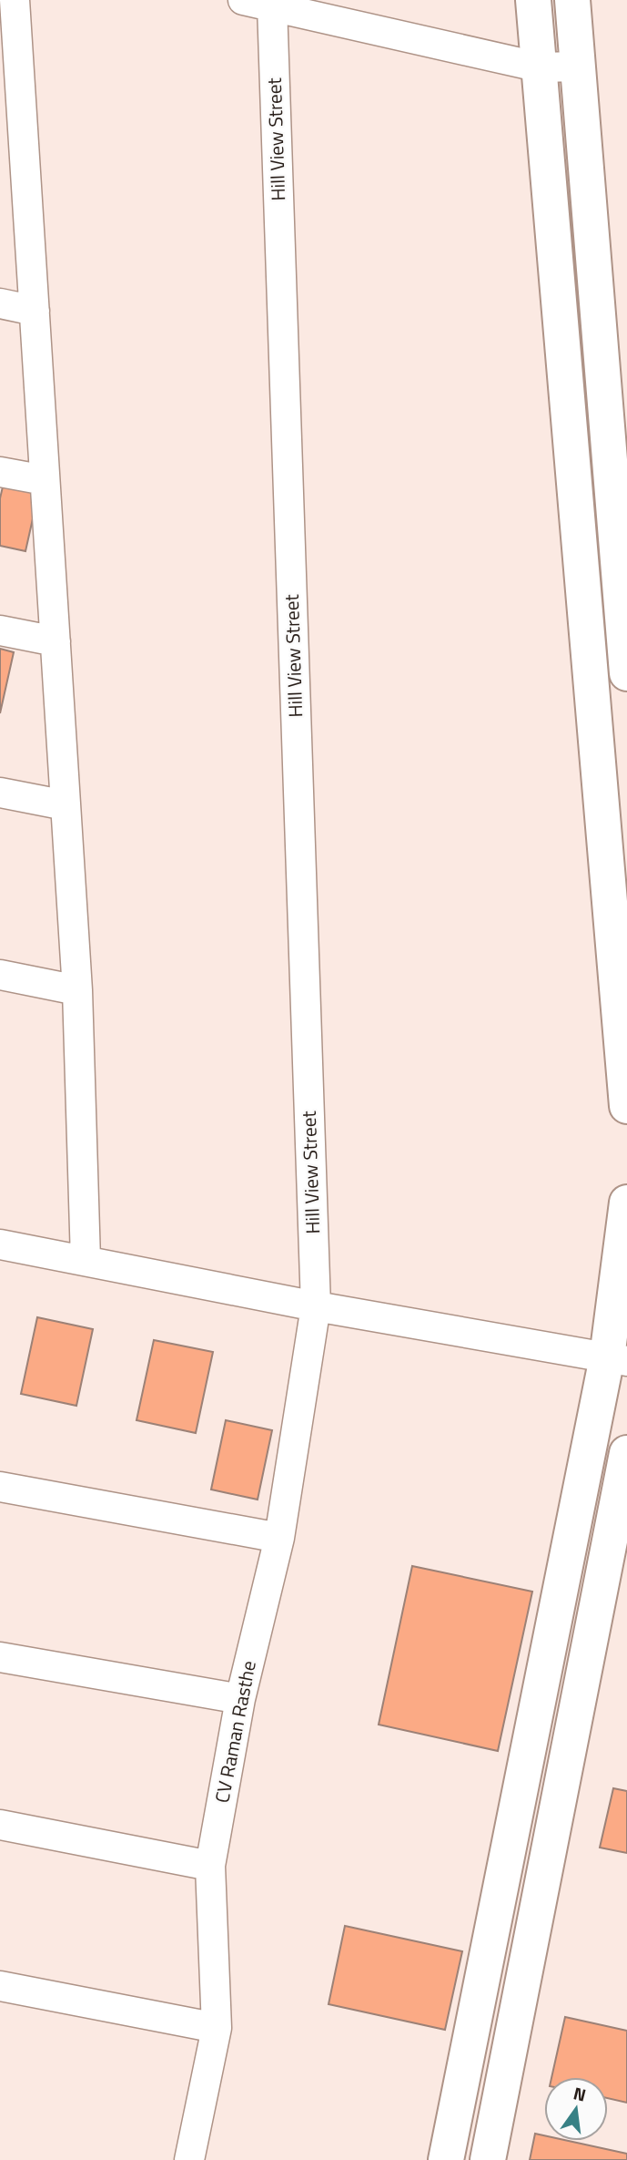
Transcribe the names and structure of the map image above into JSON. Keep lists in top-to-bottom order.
{
  "streets": {
    "street": ["Hill View Street", "CV Raman Rasthe"]
  },
  "crossings": [
    ["Hill View Street", "CV Raman Rasthe"]
  ],
  "north": "top"
}
